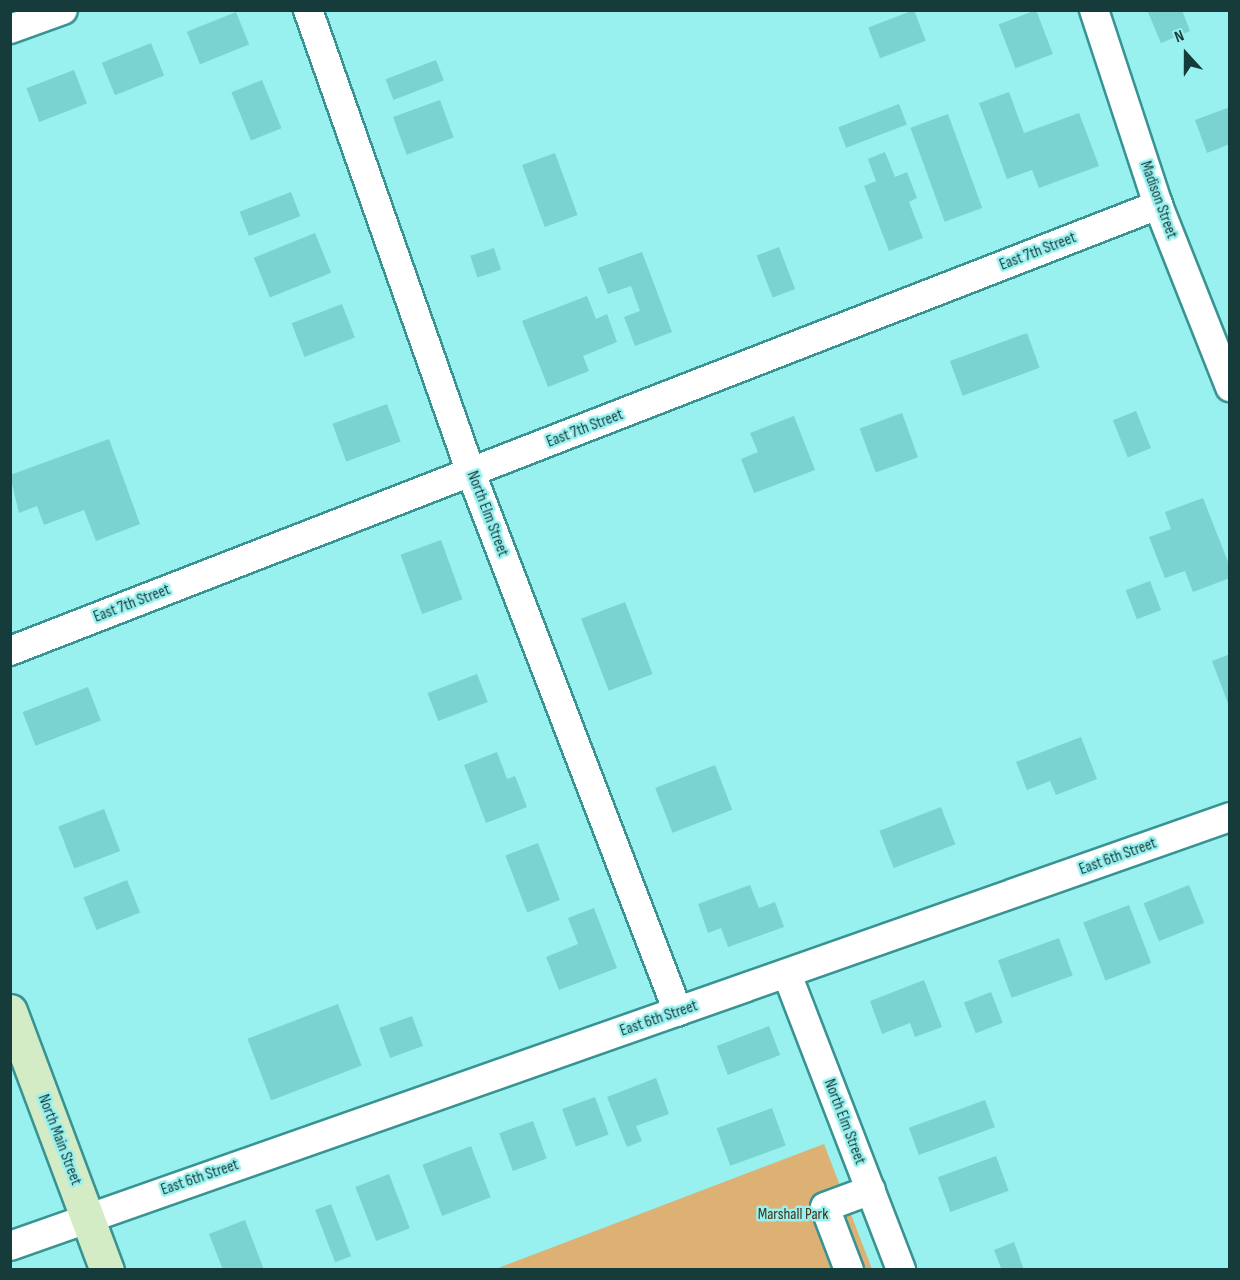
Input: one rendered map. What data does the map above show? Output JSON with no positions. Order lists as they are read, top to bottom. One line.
{"streets":{"main road":["North Main Street"],"street":["Madison Street","East 7th Street","North Elm Street","East 6th Street"]},"crossings":[["Madison Street","East 7th Street"],["East 7th Street","North Elm Street"],["North Elm Street","East 6th Street"],["East 6th Street","North Main Street"]],"parks":["Marshall Park"],"north":"top"}
